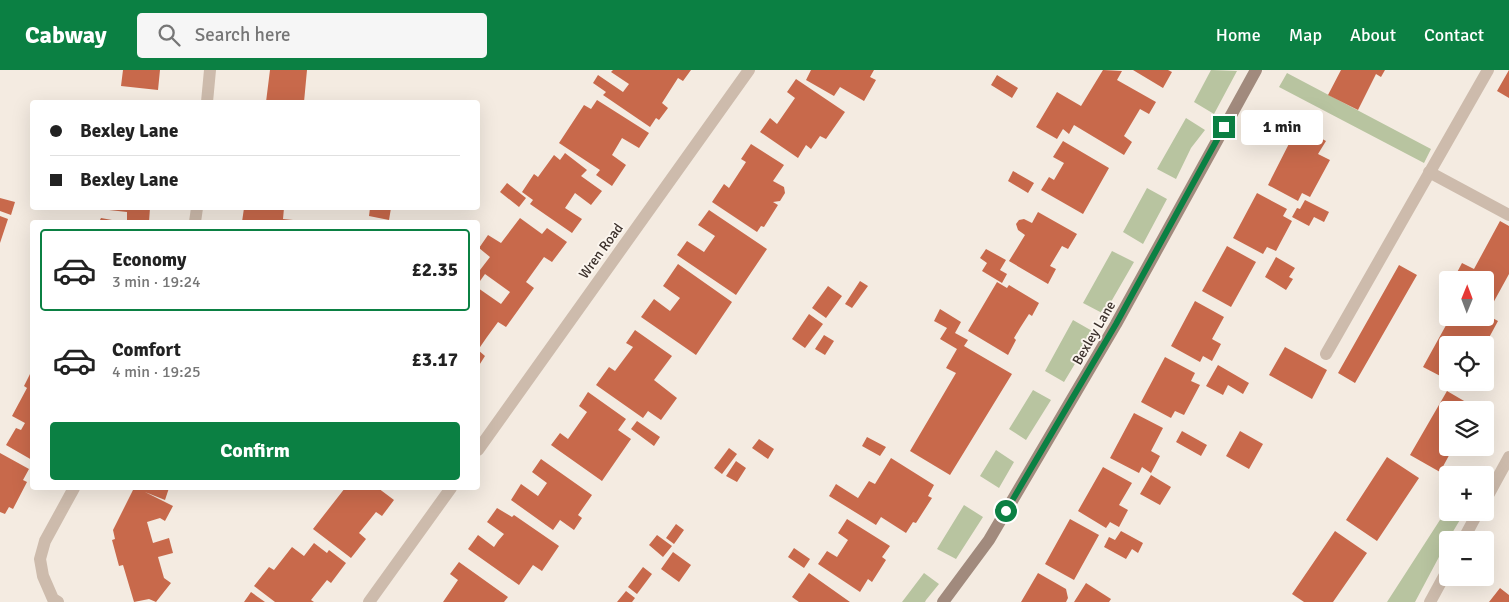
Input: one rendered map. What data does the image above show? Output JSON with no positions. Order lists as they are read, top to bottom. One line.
{"streets":{"street":["Wren Road","Bexley Lane"]},"north":"top","page":{"header":"Cabway","search":"Search here","nav":["Home","Map","About","Contact"],"banner":["Bexley Lane","Bexley Lane"],"bubble":"1 min","list":[{"name":"Economy","note":"3 min · 19:24","value":"£2.35"},{"name":"Comfort","note":"4 min · 19:25","value":"£3.17"}],"map_buttons":["+","−"],"buttons":"Confirm"}}
